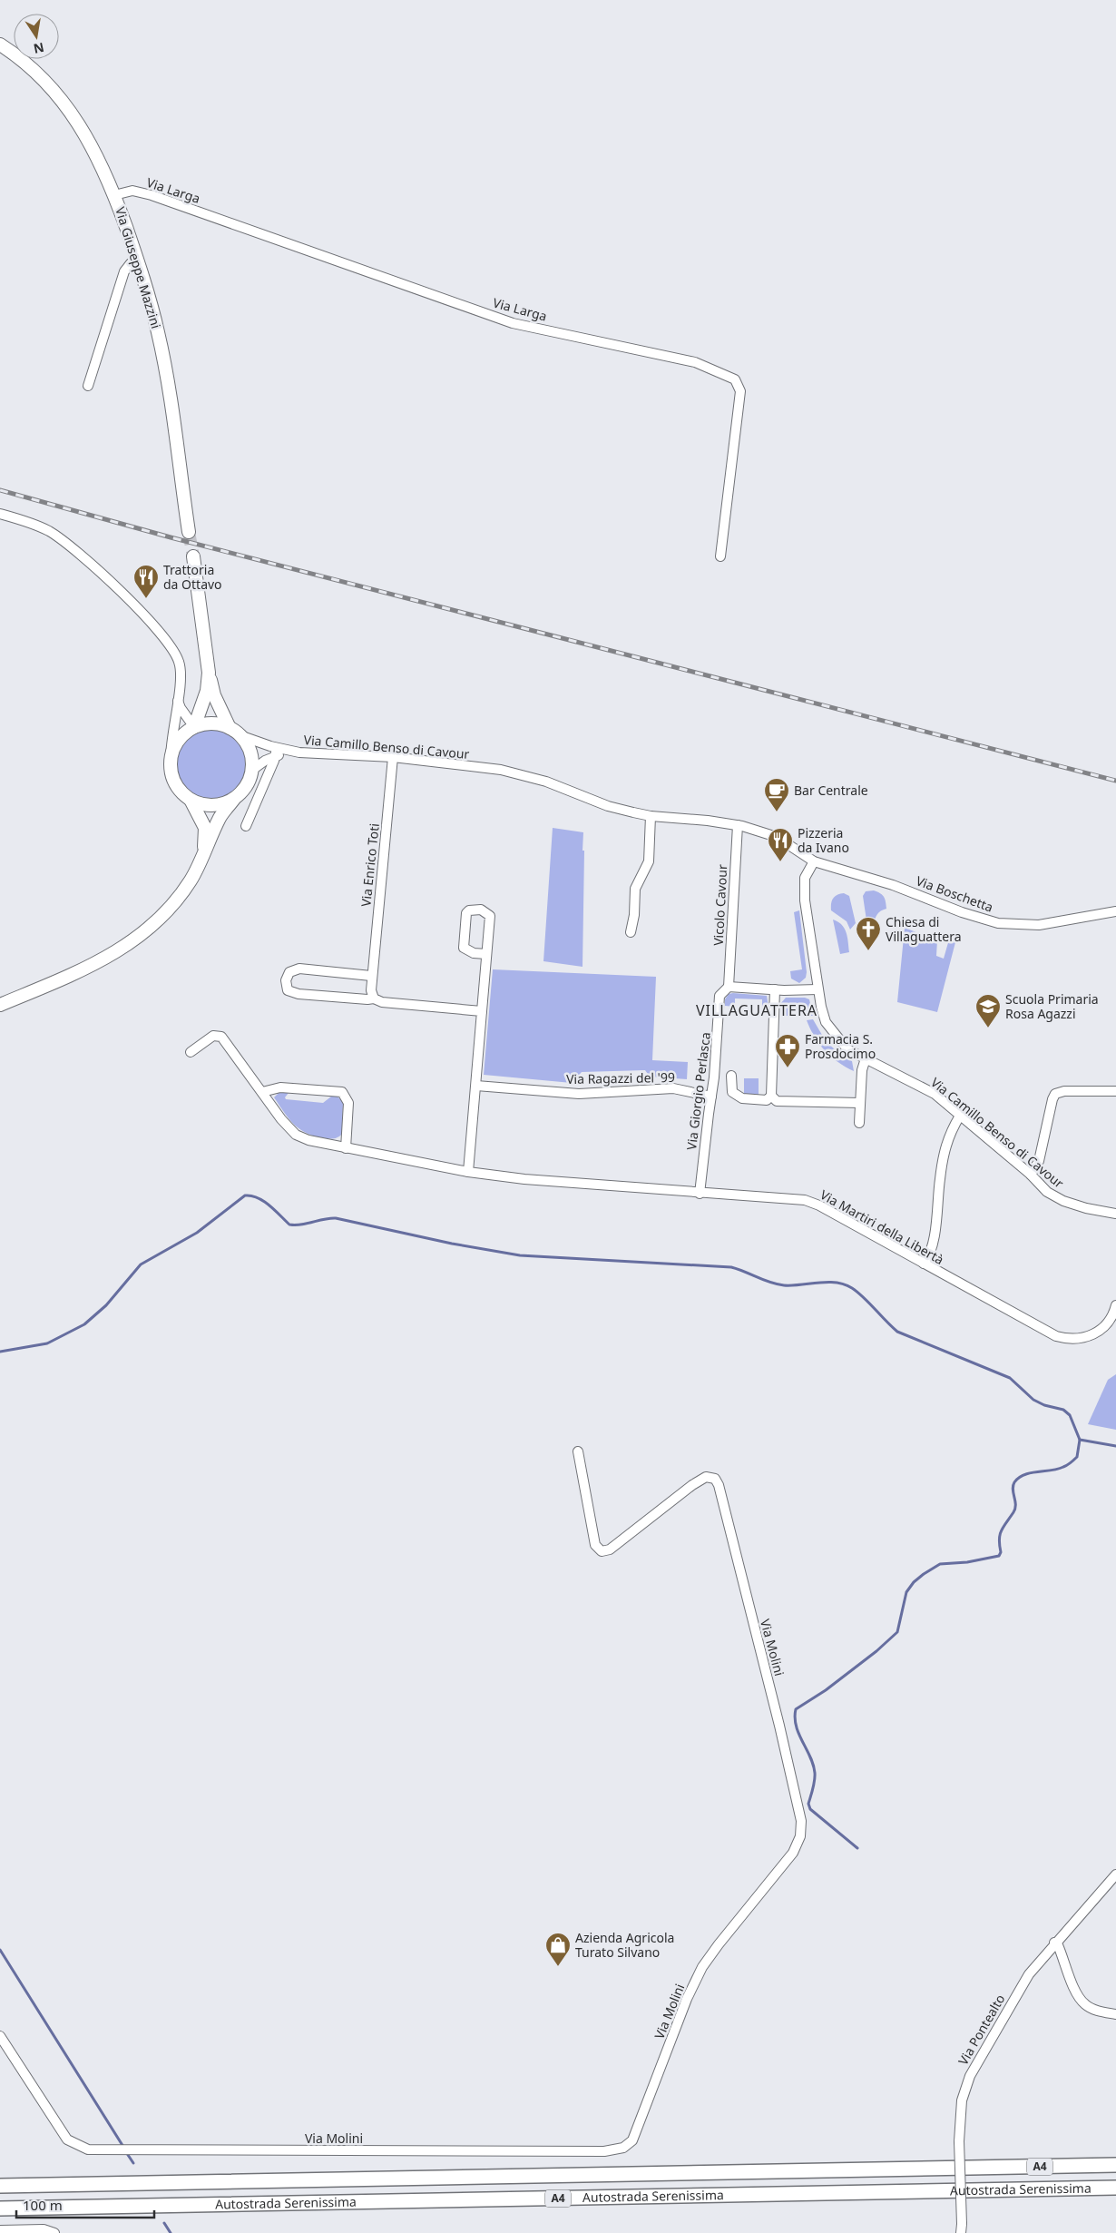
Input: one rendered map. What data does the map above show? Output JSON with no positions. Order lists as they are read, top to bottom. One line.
{"streets":{"highway":["A4","Autostrada Serenissima"],"main road":["Via Giuseppe Mazzini"],"street":["Via Larga","Via Camillo Benso di Cavour","Via Enrico Toti","Via Boschetta","Vicolo Cavour","Via Ragazzi del '99","Via Giorgio Perlasca","Via Martiri della Libertà","Via Molini","Via Pontealto"]},"crossings":[["Via Larga","Via Giuseppe Mazzini"],["Via Camillo Benso di Cavour","Via Enrico Toti"],["Via Camillo Benso di Cavour","Via Boschetta"],["Via Camillo Benso di Cavour","Vicolo Cavour"],["Vicolo Cavour","Via Giorgio Perlasca"],["Via Ragazzi del '99","Via Giorgio Perlasca"],["Via Giorgio Perlasca","Via Martiri della Libertà"]],"districts":["VILLAGUATTERA"],"places":{"restaurant":["Trattoria da Ottavo","Pizzeria da Ivano"],"cafe":["Bar Centrale"],"church":["Chiesa di Villaguattera"],"school or university":["Scuola Primaria Rosa Agazzi"],"pharmacy":["Farmacia S. Prosdocimo"],"shop":["Azienda Agricola Turato Silvano"]},"scale_bar":"100 m","north":"bottom"}
